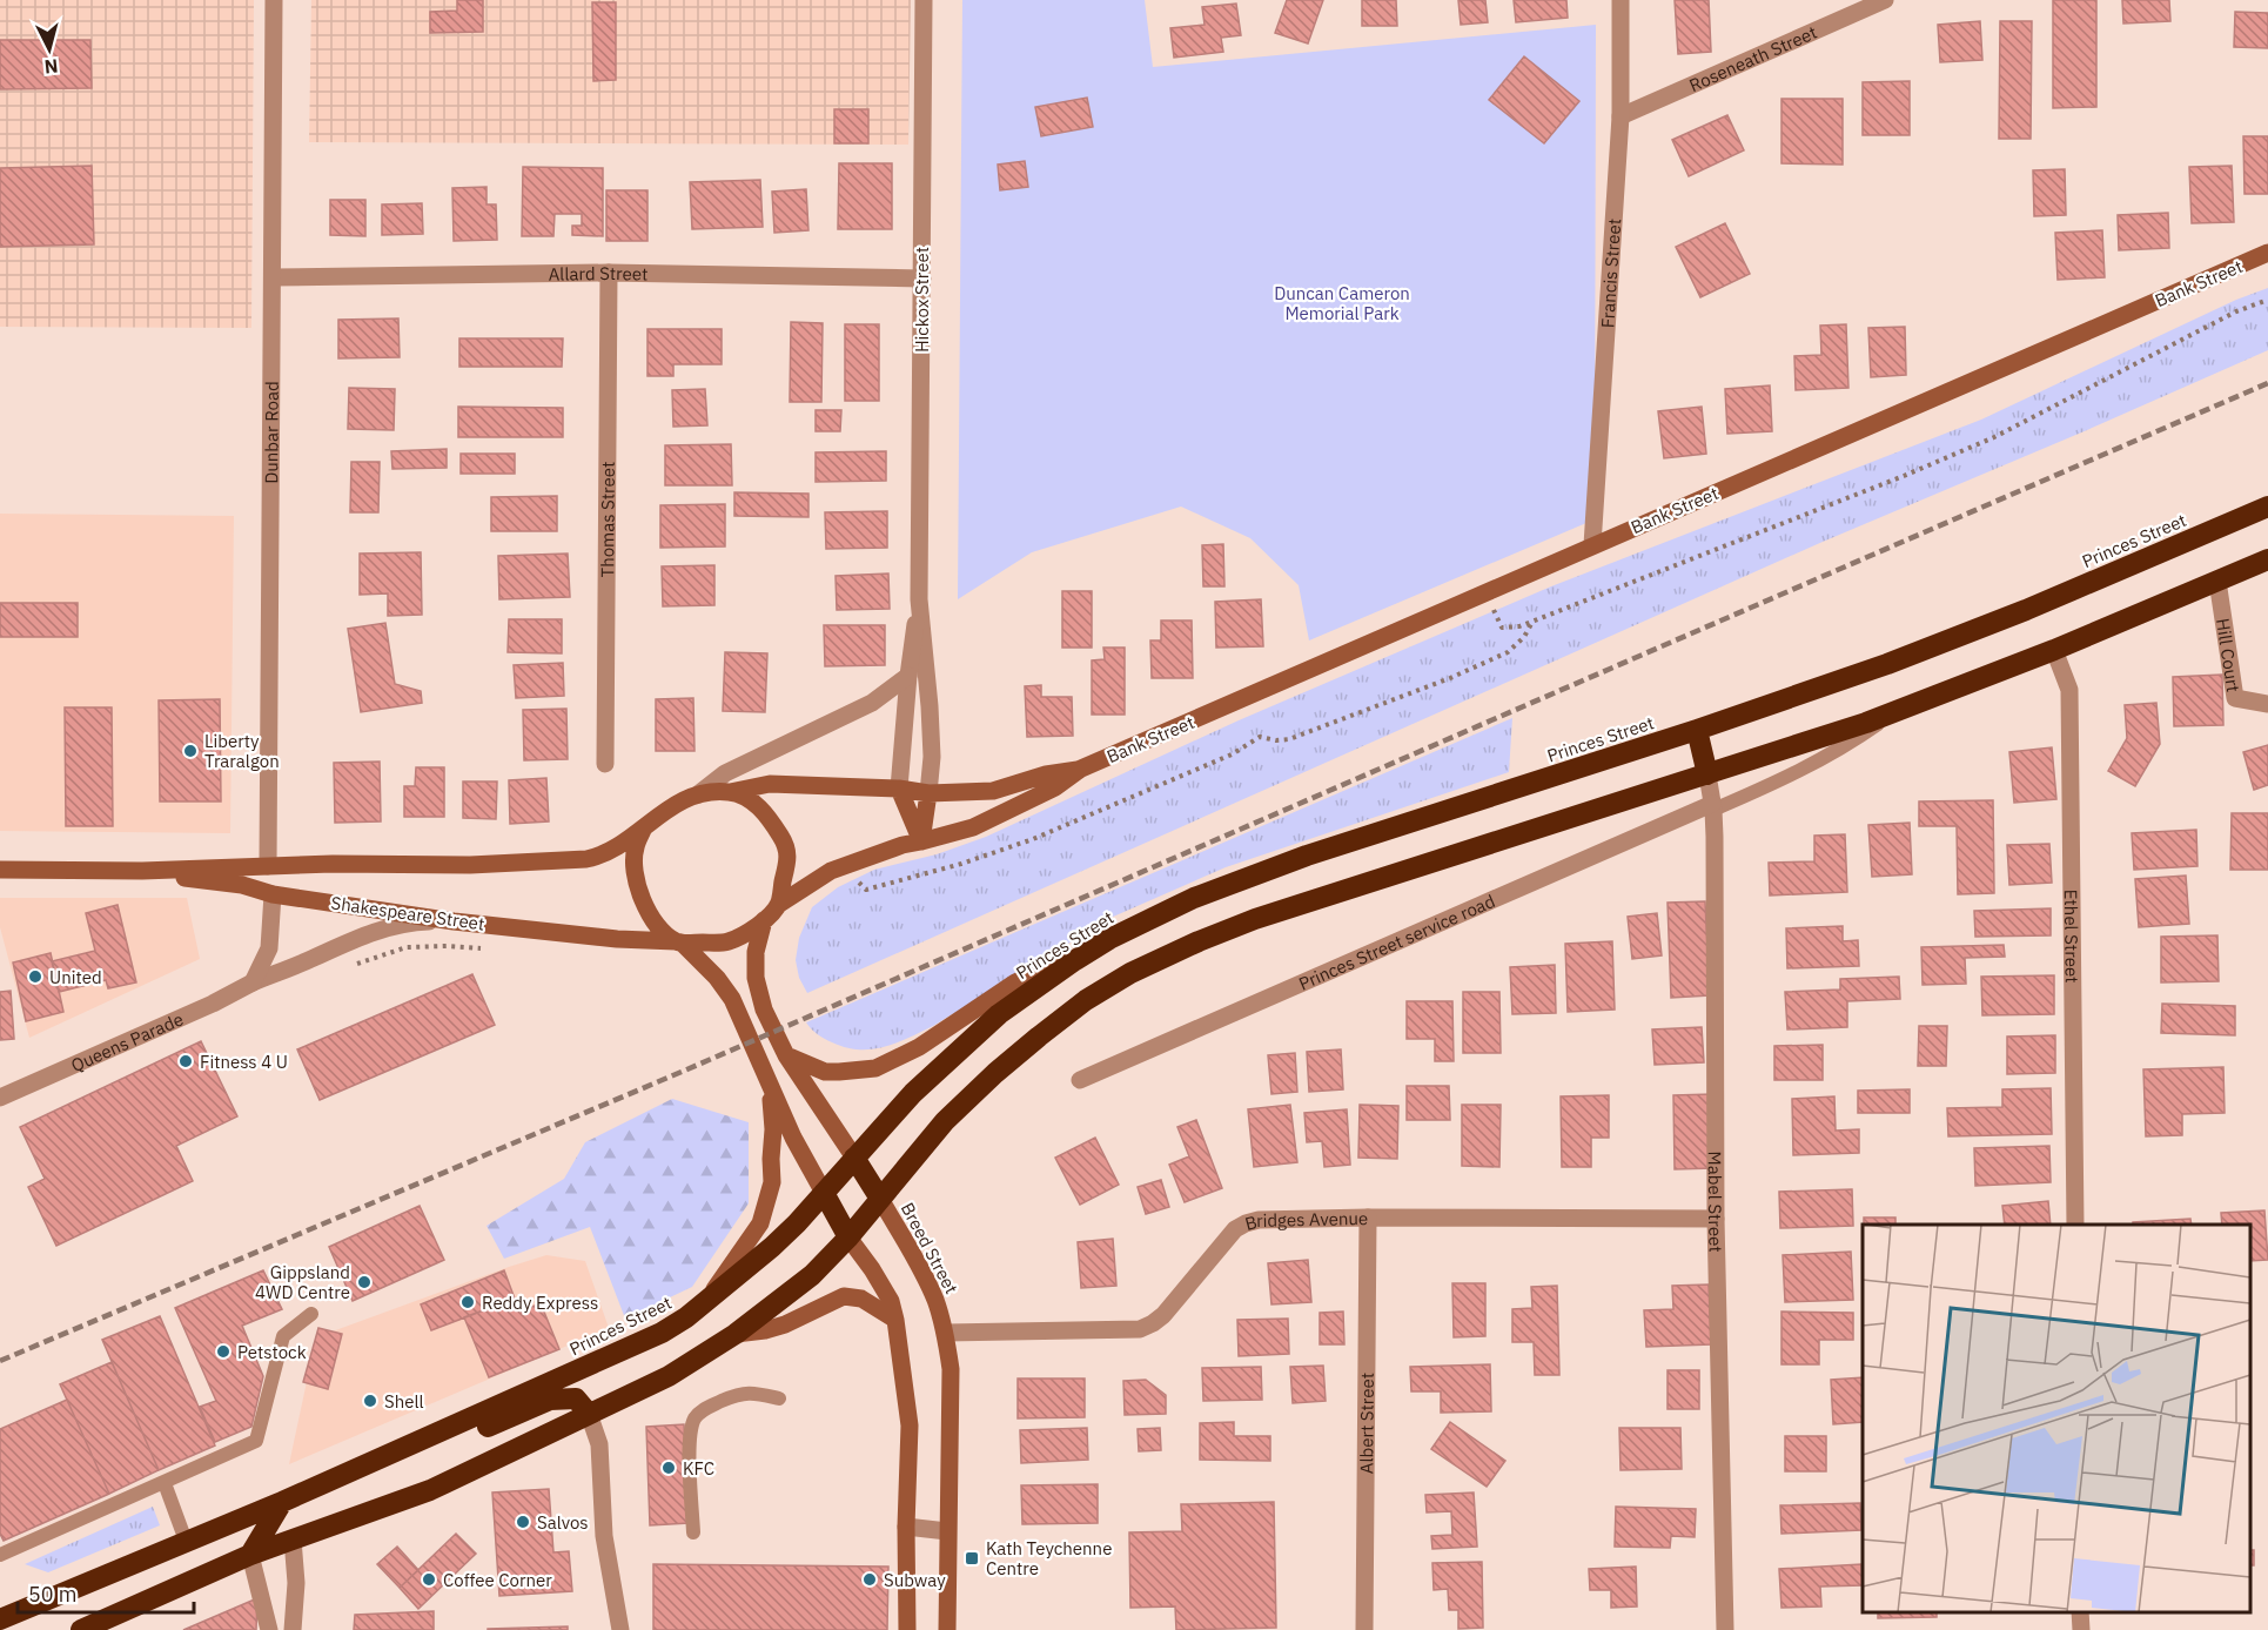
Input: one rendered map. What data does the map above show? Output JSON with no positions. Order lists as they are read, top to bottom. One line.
{"streets":{"highway":["Princes Street","Breed Street"],"main road":["Bank Street","Hickox Street","Shakespeare Street"],"street":["Roseneath Street","Francis Street","Allard Street","Dunbar Road","Thomas Street","Hill Court","Ethel Street","Princes Street service road","Queens Parade","Mabel Street","Bridges Avenue","Albert Street"]},"crossings":[["Roseneath Street","Francis Street"],["Francis Street","Bank Street"],["Allard Street","Hickox Street"],["Allard Street","Dunbar Road"],["Allard Street","Thomas Street"],["Bank Street","Hickox Street"],["Bank Street","Shakespeare Street"],["Bank Street","Breed Street"],["Dunbar Road","Shakespeare Street"],["Princes Street","Breed Street"],["Shakespeare Street","Queens Parade"],["Shakespeare Street","Breed Street"],["Princes Street service road","Mabel Street"],["Mabel Street","Bridges Avenue"],["Bridges Avenue","Breed Street"],["Bridges Avenue","Albert Street"]],"parks":["Duncan Cameron Memorial Park"],"places":{"other":["Liberty Traralgon","United","Fitness 4 U","Gippsland 4WD Centre","Reddy Express","Petstock","Shell","KFC","Salvos","Coffee Corner","Subway"],"transit":["Kath Teychenne Centre"]},"scale_bar":"50 m","north":"bottom"}
